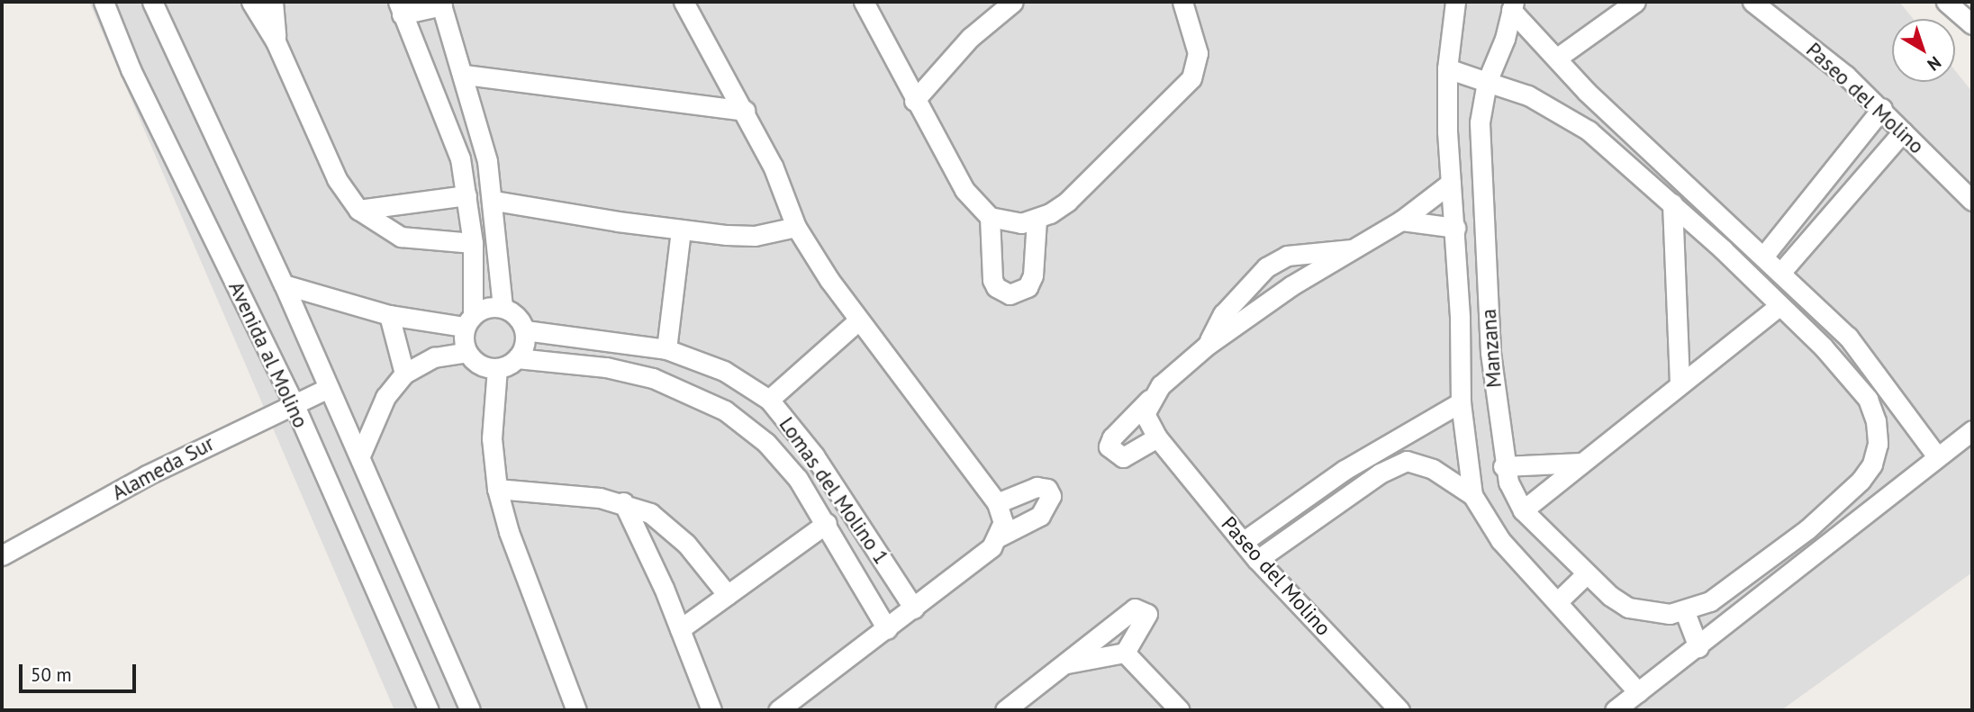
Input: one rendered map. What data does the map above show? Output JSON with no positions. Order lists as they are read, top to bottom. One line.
{"streets":{"street":["Paseo del Molino","Manzana","Avenida al Molino","Alameda Sur","Lomas del Molino 1"]},"crossings":[["Avenida al Molino","Alameda Sur"]],"scale_bar":"50 m","north":"bottom right"}
